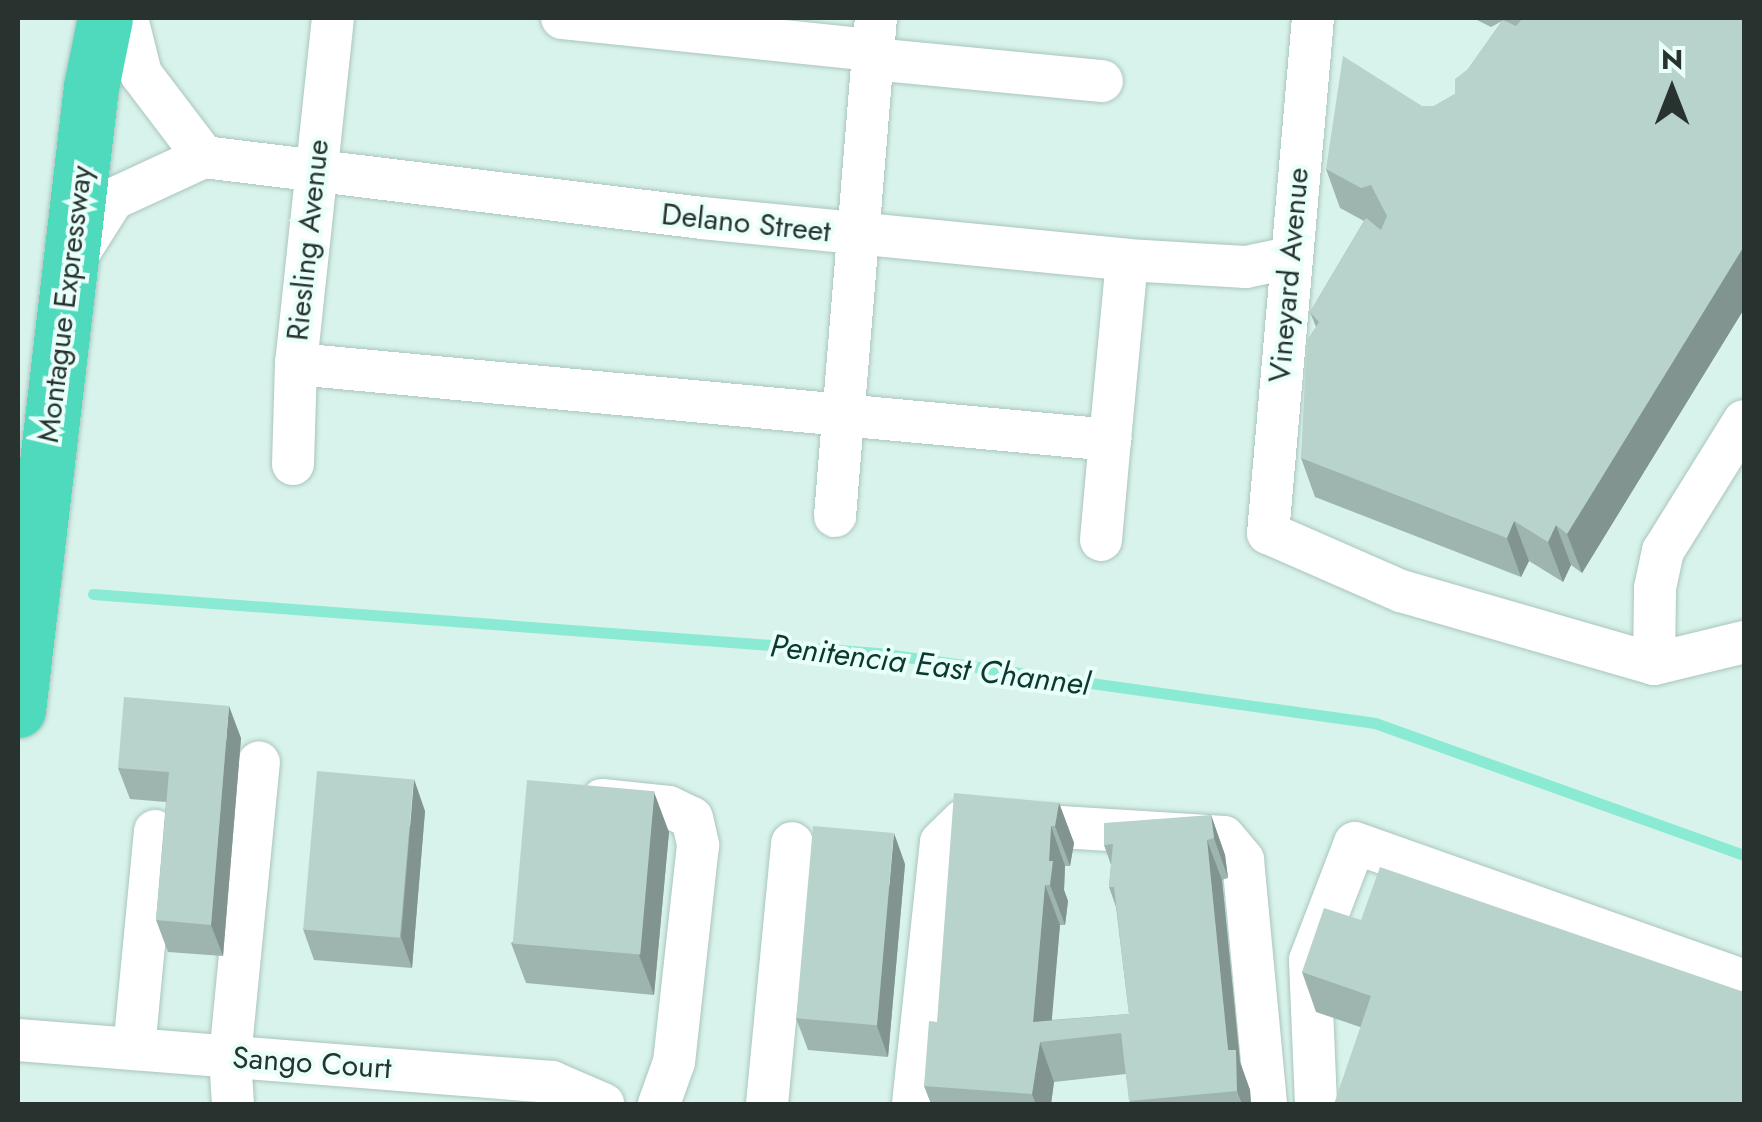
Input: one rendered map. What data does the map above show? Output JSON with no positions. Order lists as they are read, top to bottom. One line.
{"streets":{"highway":["Montague Expressway"],"street":["Delano Street","Riesling Avenue","Vineyard Avenue","Sango Court"]},"crossings":[["Delano Street","Riesling Avenue"],["Delano Street","Vineyard Avenue"]],"water":["Penitencia East Channel"],"north":"top"}
